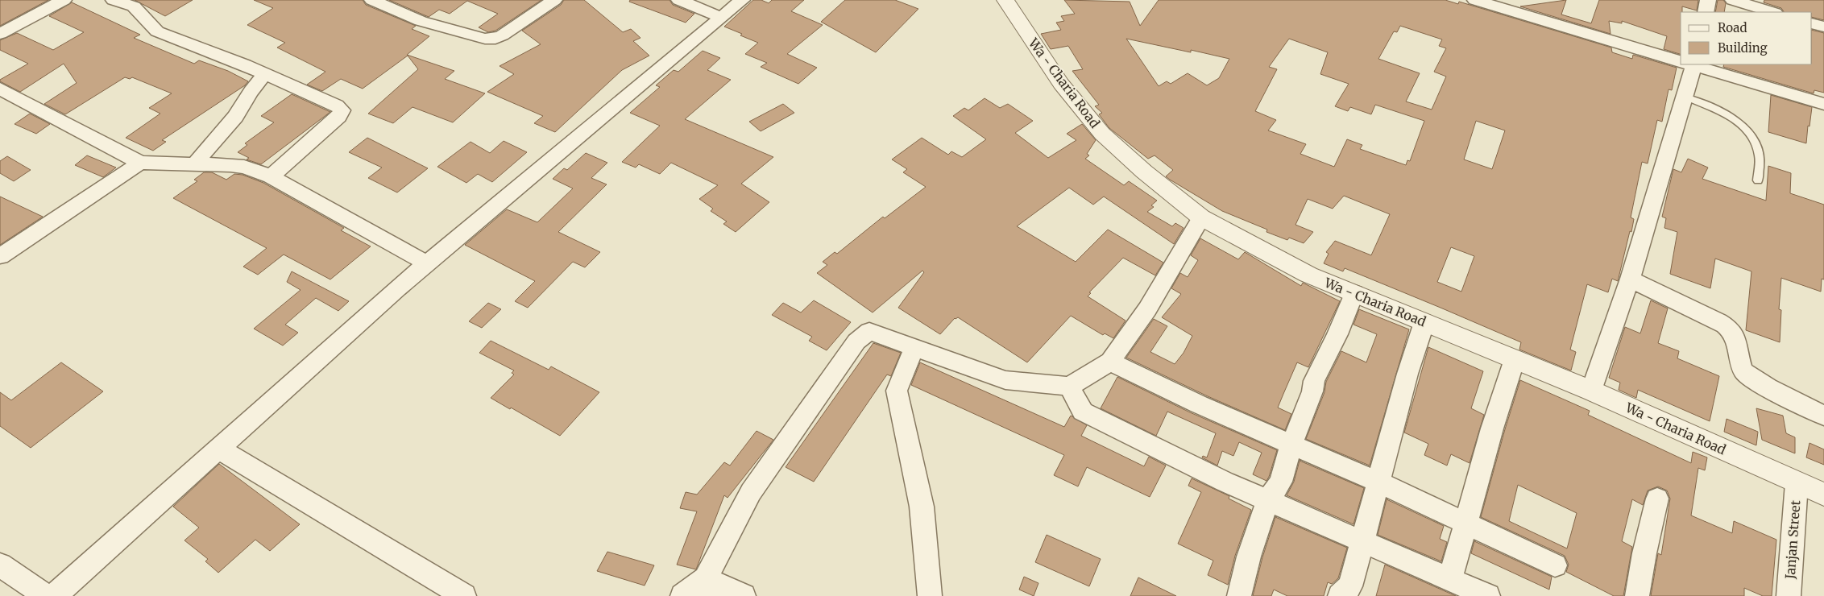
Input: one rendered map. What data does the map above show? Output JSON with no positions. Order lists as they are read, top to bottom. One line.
{"streets":{"street":["Wa - Charia Road","Janjan Street"]},"crossings":[["Wa - Charia Road","Janjan Street"]],"legend":["Road","Building"]}
